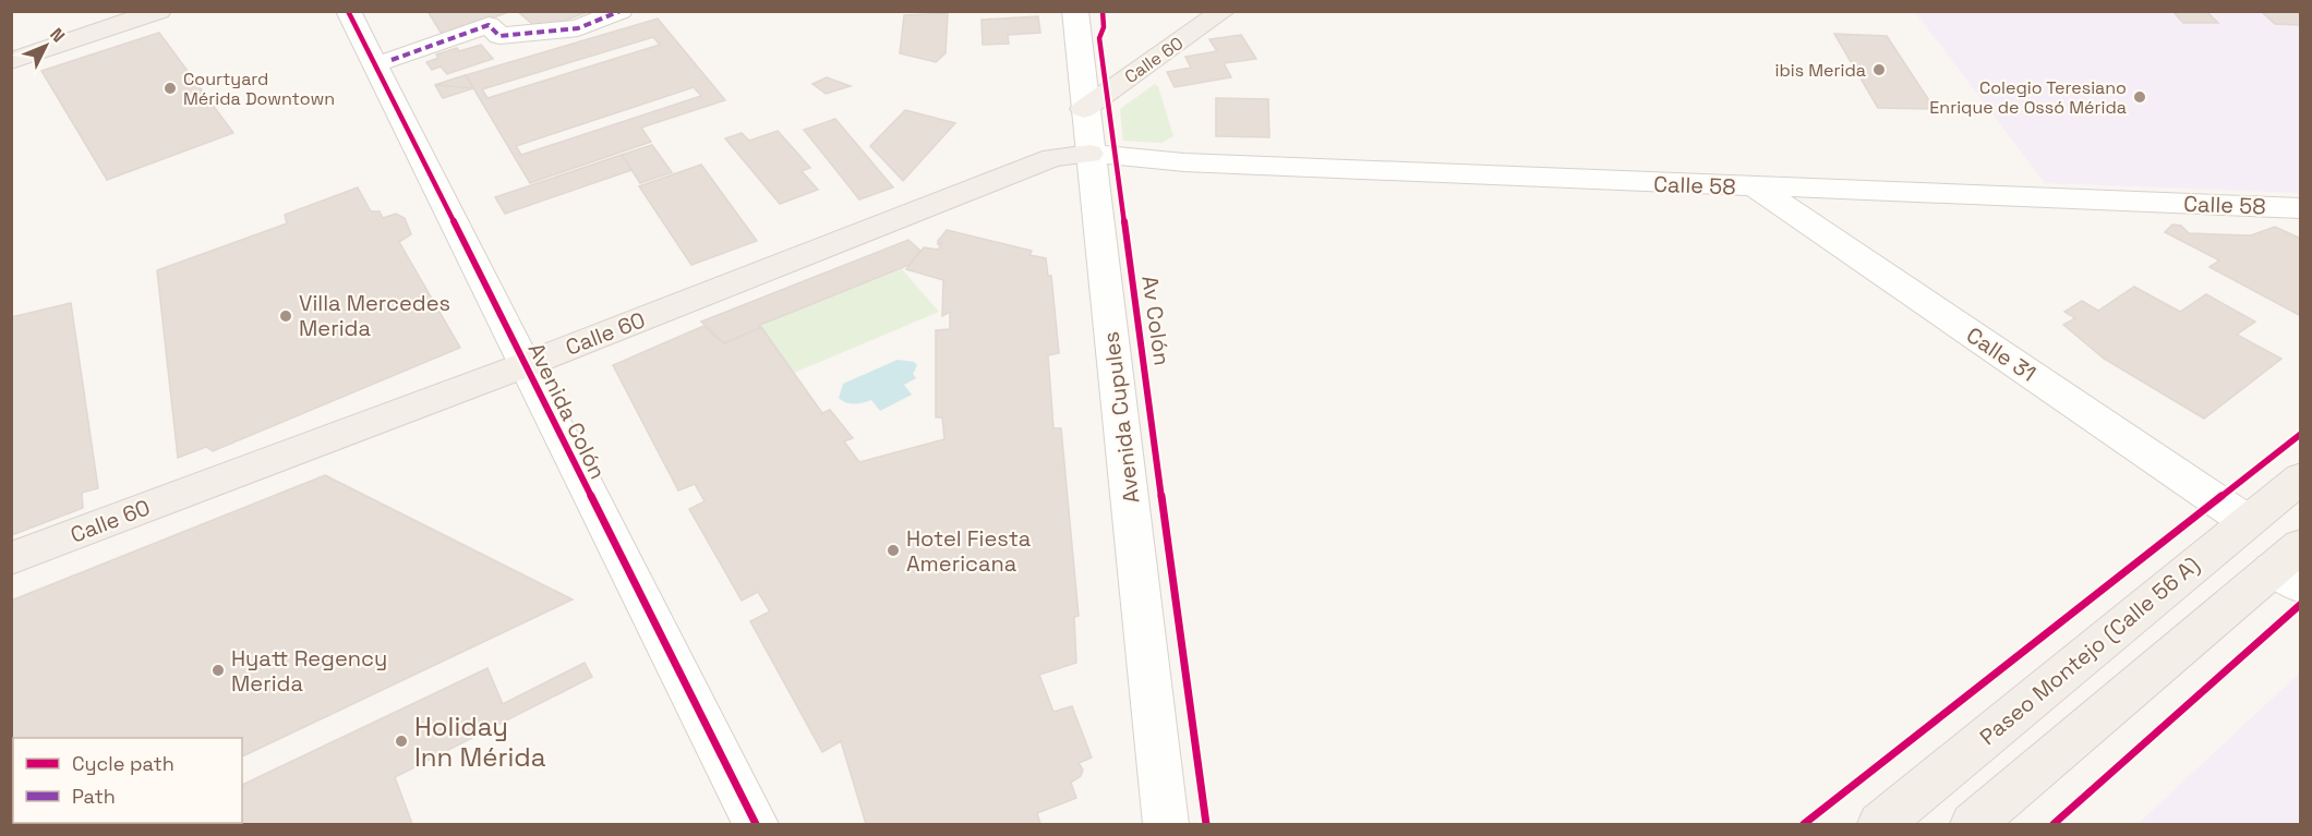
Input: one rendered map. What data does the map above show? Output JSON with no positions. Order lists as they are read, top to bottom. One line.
{"streets":{"main road":["Calle 60","Paseo Montejo (Calle 56 A)"],"street":["Calle 58","Calle 31","Avenida Colón","Avenida Cupules"],"cycle path":["Av Colón"]},"crossings":[["Calle 60","Calle 58"],["Calle 60","Avenida Colón"],["Calle 60","Avenida Cupules"],["Calle 58","Calle 31"],["Calle 58","Avenida Cupules"],["Calle 31","Paseo Montejo (Calle 56 A)"]],"places":["ibis Merida","Courtyard Mérida Downtown","Colegio Teresiano Enrique de Ossó Mérida","Villa Mercedes Merida","Hotel Fiesta Americana","Hyatt Regency Merida","Holiday Inn Mérida"],"legend":["Cycle path","Path"],"north":"top right"}
